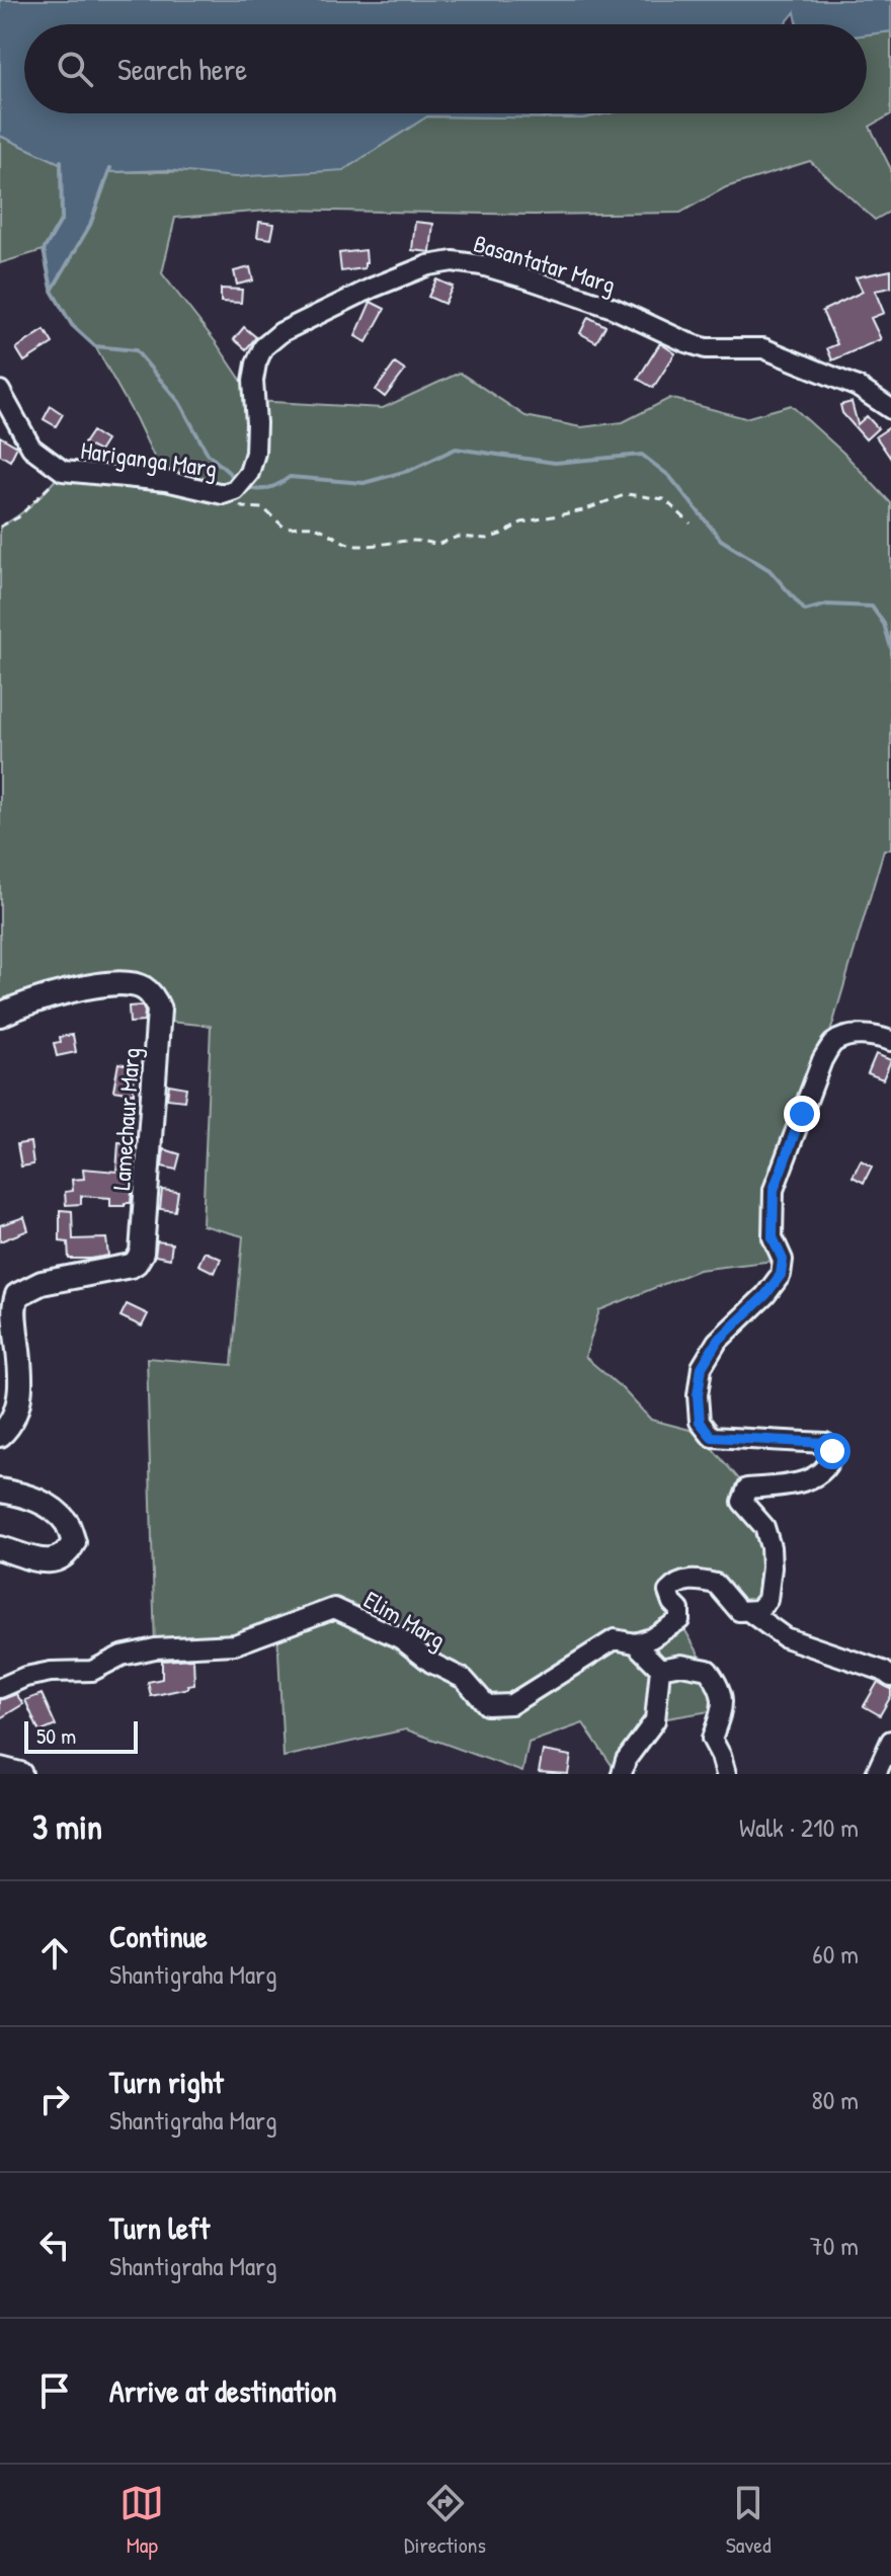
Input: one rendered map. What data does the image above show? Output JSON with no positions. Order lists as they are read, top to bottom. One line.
{"streets":{"street":["Basantatar Marg","Hariganga Marg","Lamechaur Marg","Elim Marg"]},"crossings":[["Basantatar Marg","Hariganga Marg"]],"scale_bar":"50 m","page":{"search":"Search here","scale":"50 m","heading":["3 min","Walk · 210 m"],"list":[["Continue","Shantigraha Marg","60 m"],["Turn right","Shantigraha Marg","80 m"],["Turn left","Shantigraha Marg","70 m"],"Arrive at destination"],"nav":["Map","Directions","Saved"]}}
